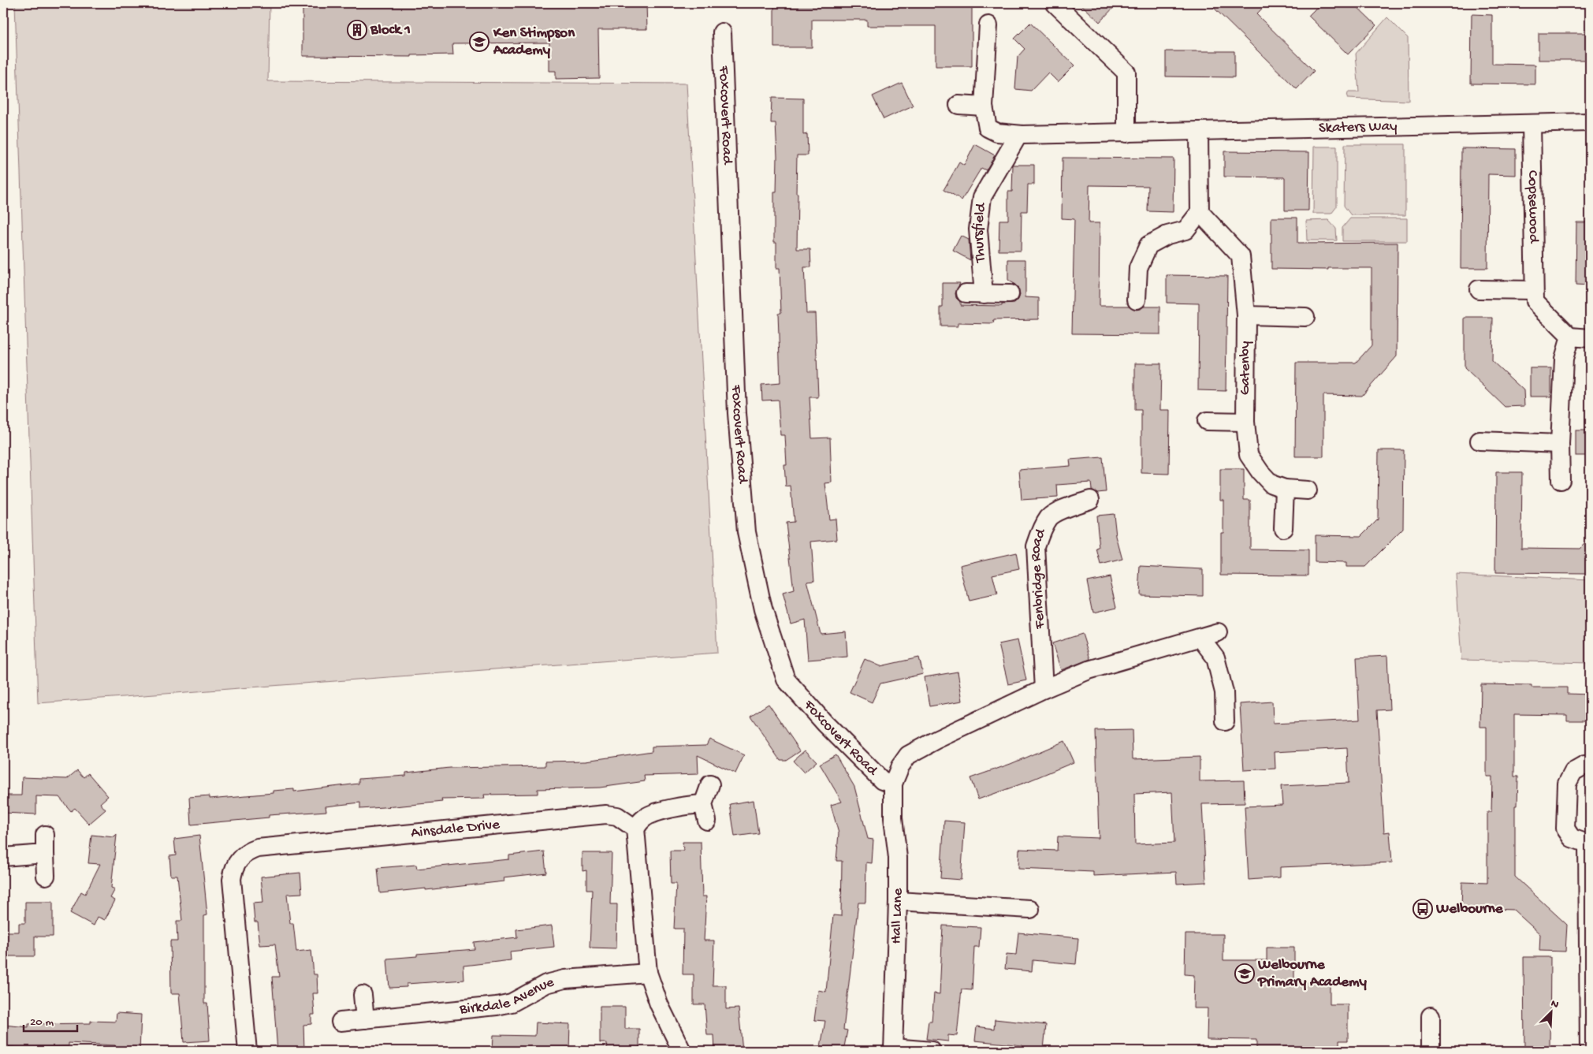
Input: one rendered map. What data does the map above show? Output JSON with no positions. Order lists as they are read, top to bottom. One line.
{"streets":{"street":["Foxcovert Road","Skaters Way","Copsewood","Thursfield","Gatenby","Fenbridge Road","Ainsdale Drive","Hall Lane","Birkdale Avenue"]},"crossings":[["Foxcovert Road","Hall Lane"],["Skaters Way","Copsewood"],["Skaters Way","Thursfield"]],"places":{"building":["Block 1"],"school or university":["Ken Stimpson Academy","Welbourne Primary Academy"],"bus stop":["Welbourne"]},"scale_bar":"20 m","north":"top right"}
